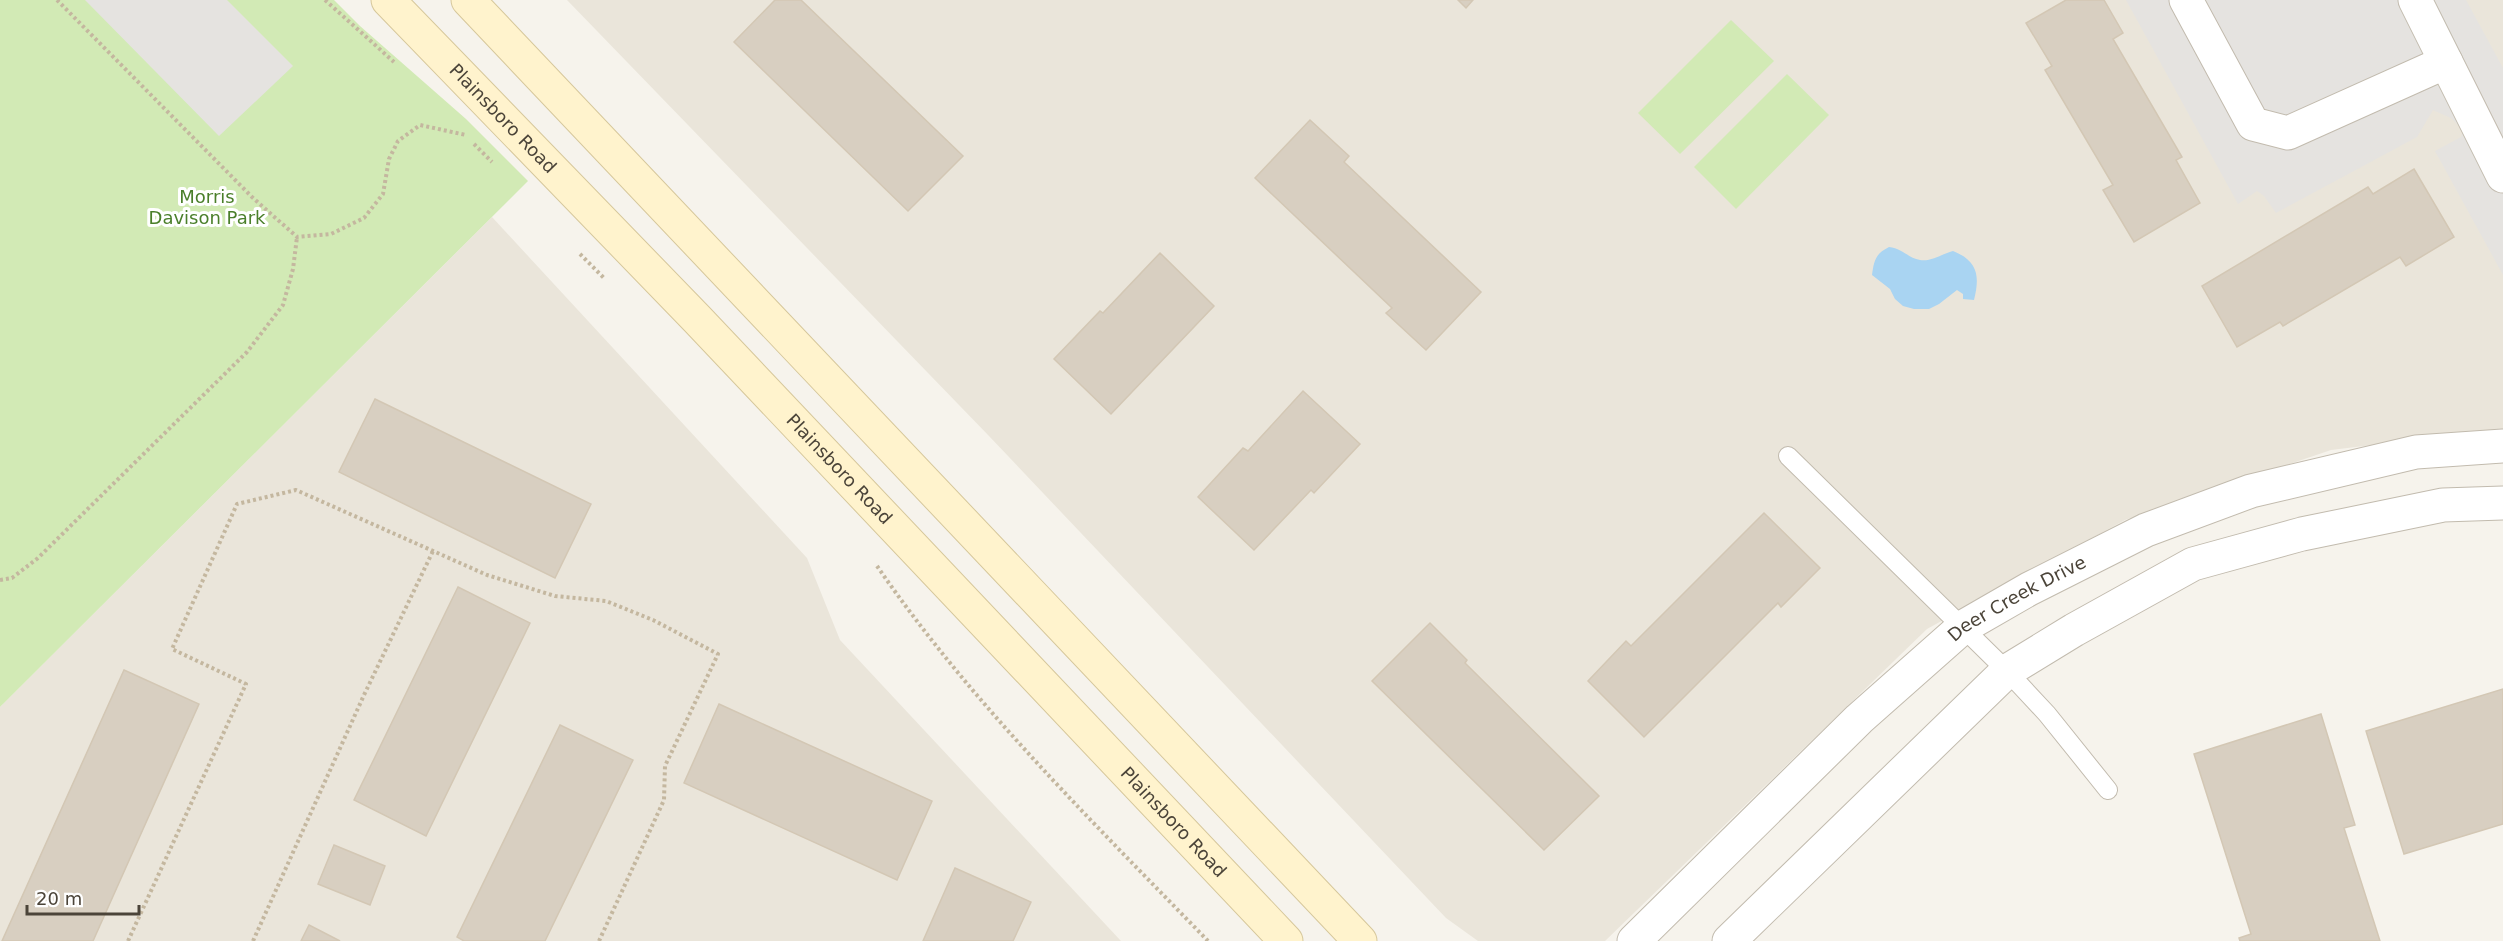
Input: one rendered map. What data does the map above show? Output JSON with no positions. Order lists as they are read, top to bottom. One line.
{"streets":{"street":["Plainsboro Road","Deer Creek Drive"]},"parks":["Morris Davison Park"],"scale_bar":"20 m"}
